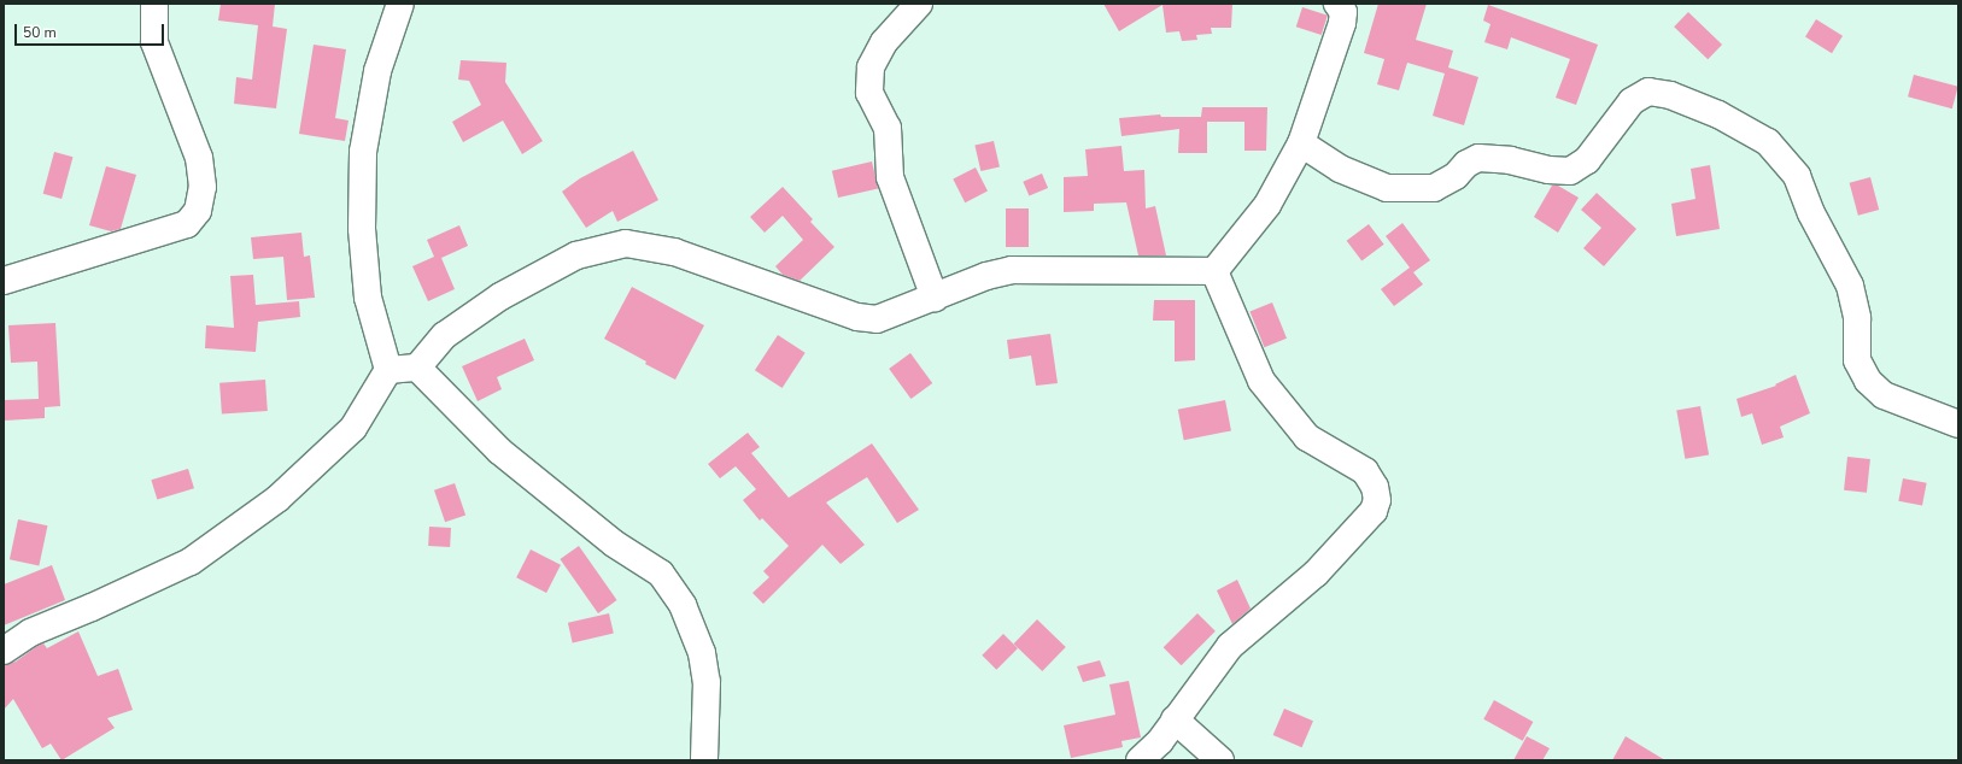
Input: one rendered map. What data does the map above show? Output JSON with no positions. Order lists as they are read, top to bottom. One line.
{"scale_bar":"50 m"}
